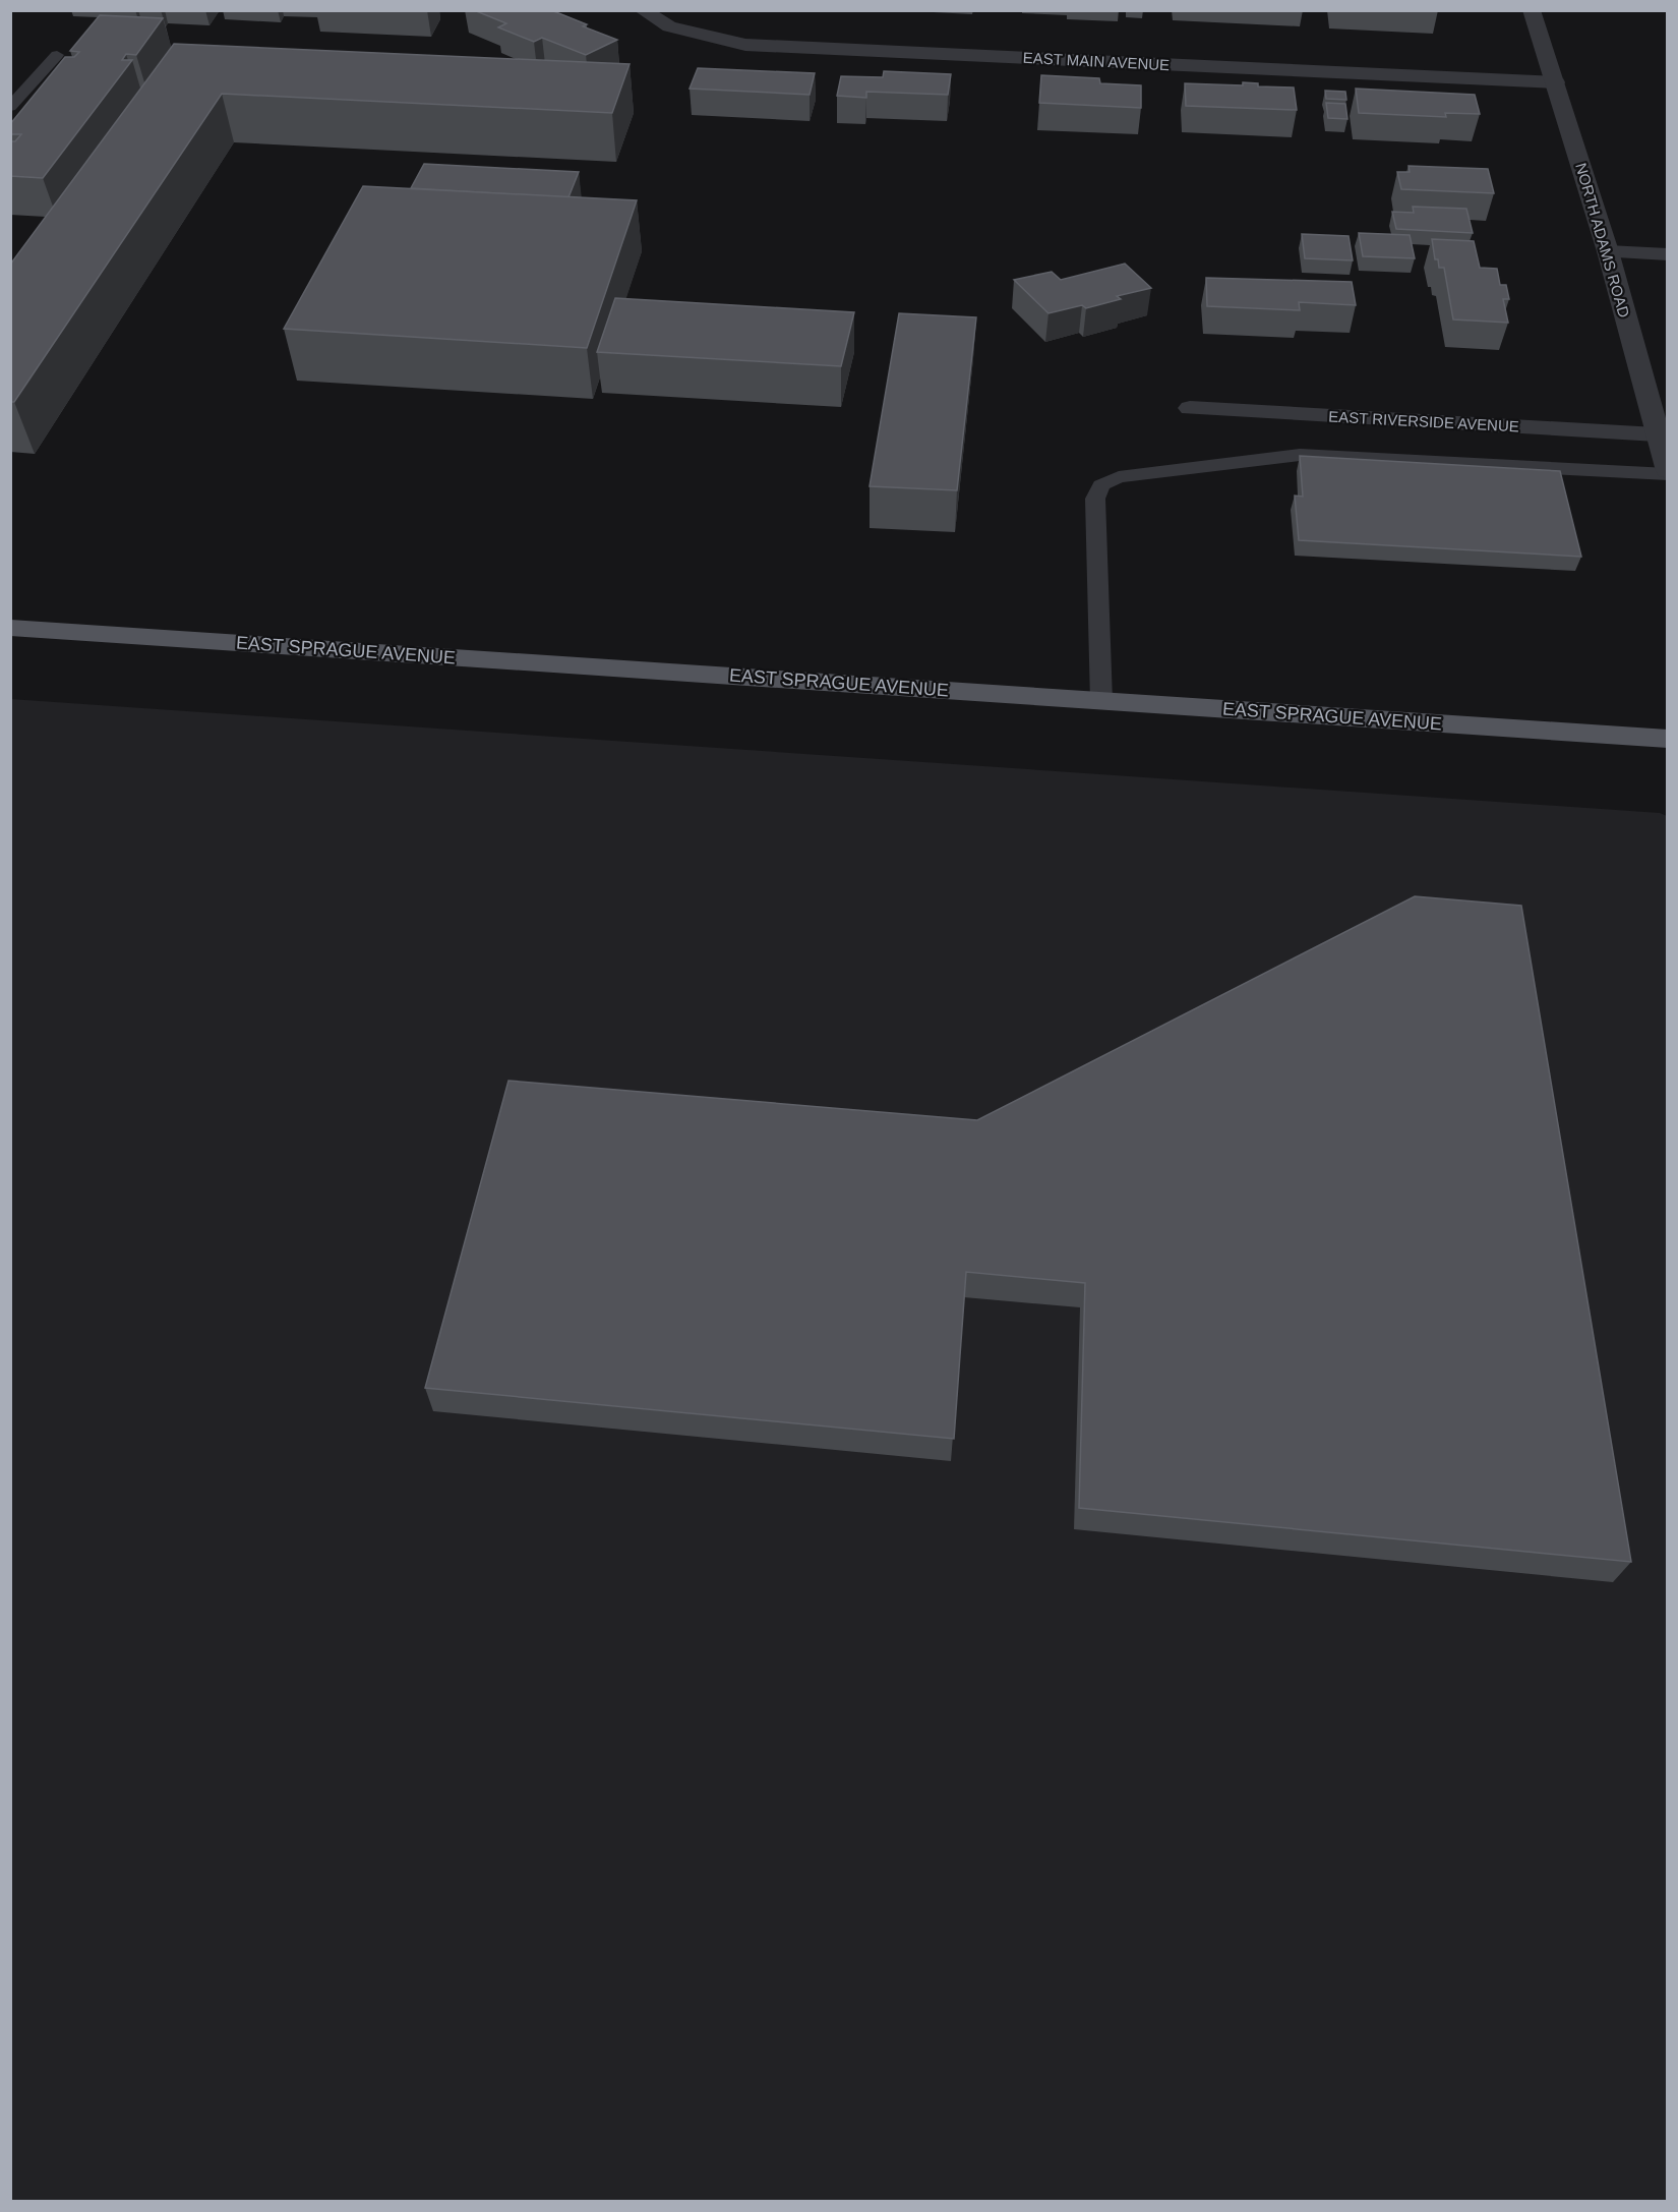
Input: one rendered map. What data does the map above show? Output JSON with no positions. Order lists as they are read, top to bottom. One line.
{"streets":{"main road":["EAST SPRAGUE AVENUE"],"street":["EAST MAIN AVENUE","NORTH ADAMS ROAD","EAST RIVERSIDE AVENUE"]},"crossings":[["EAST MAIN AVENUE","NORTH ADAMS ROAD"],["NORTH ADAMS ROAD","EAST RIVERSIDE AVENUE"]]}
